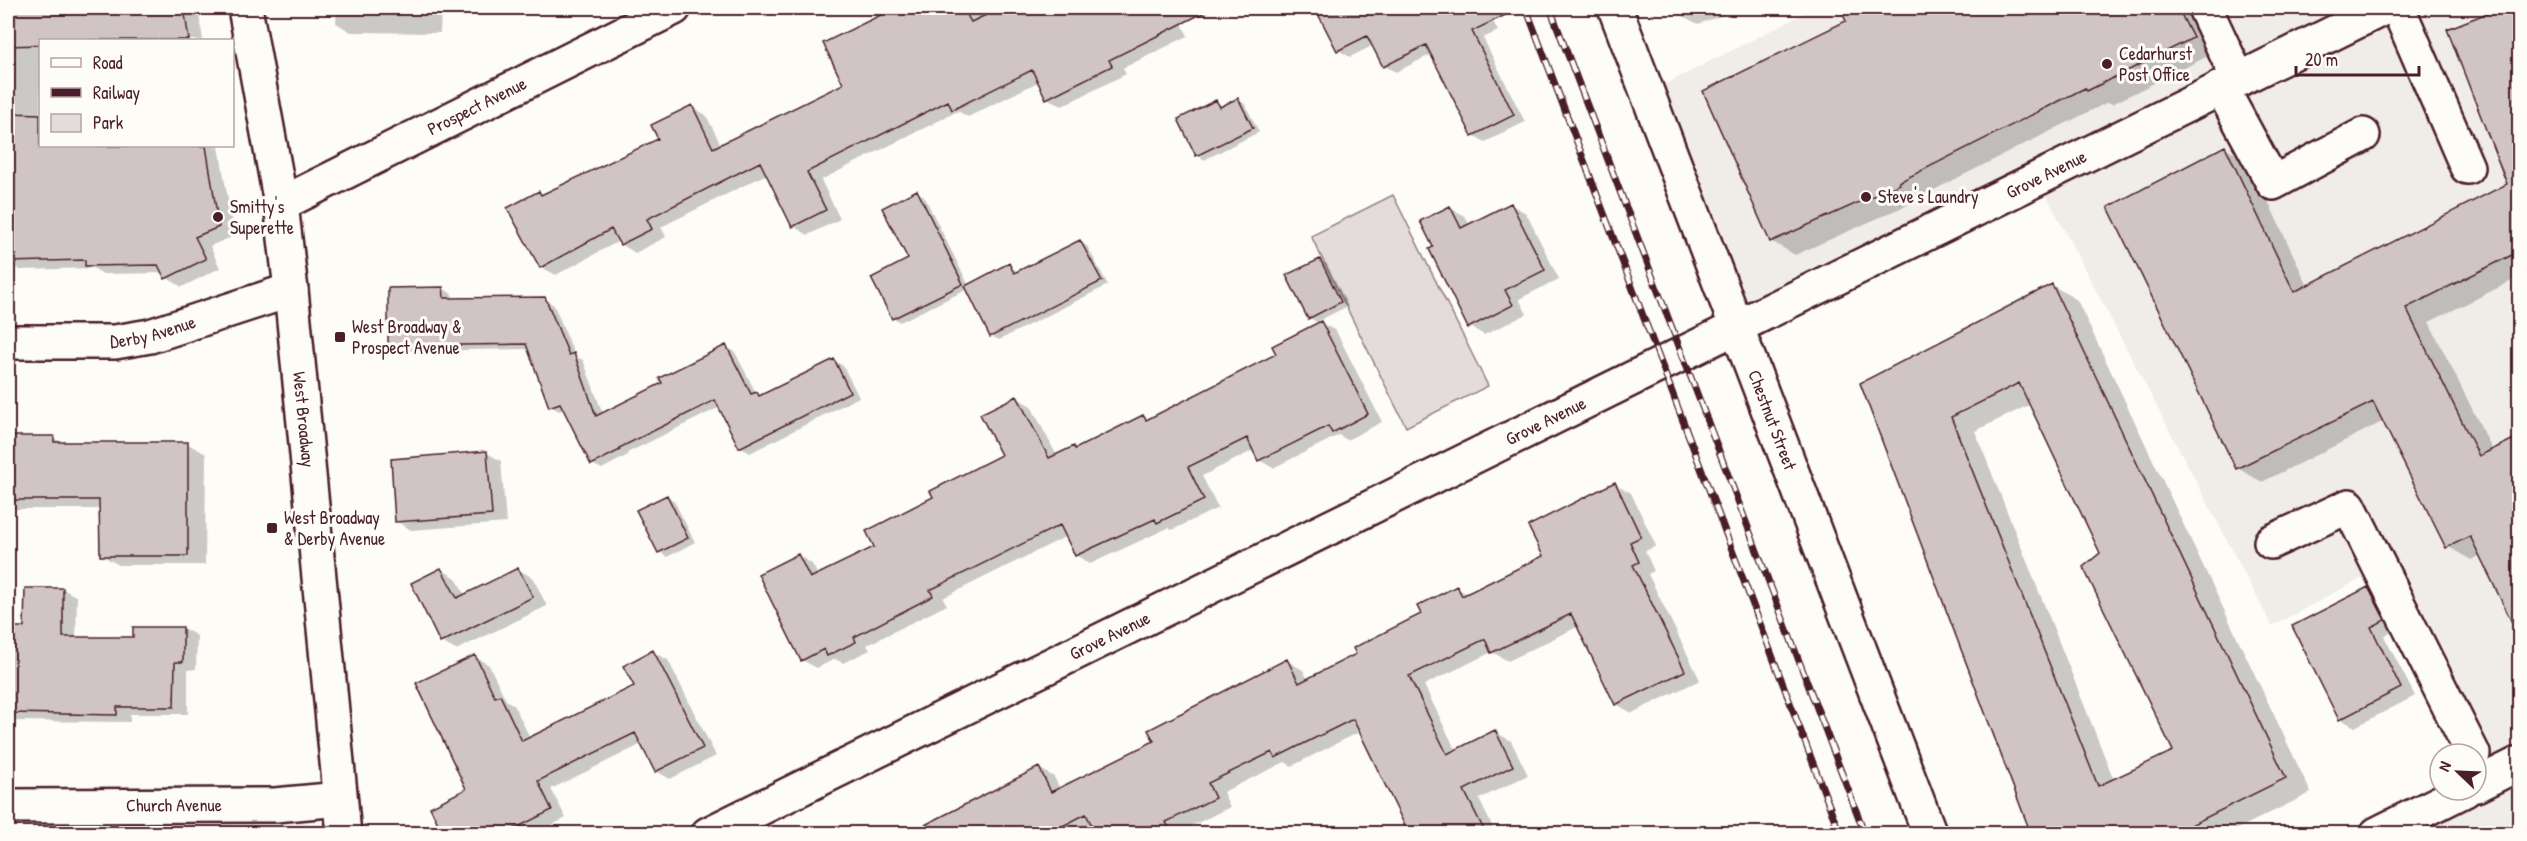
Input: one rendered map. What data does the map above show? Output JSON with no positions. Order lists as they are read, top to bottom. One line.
{"streets":{"street":["Prospect Avenue","Grove Avenue","Derby Avenue","West Broadway","Chestnut Street","Church Avenue"]},"crossings":[["Prospect Avenue","West Broadway"],["Grove Avenue","Chestnut Street"],["Derby Avenue","West Broadway"],["West Broadway","Church Avenue"]],"places":{"other":["Cedarhurst Post Office","Steve's Laundry","Smitty's Superette"],"transit":["West Broadway & Prospect Avenue","West Broadway & Derby Avenue"]},"legend":["Road","Railway","Park"],"scale_bar":"20 m","north":"top left"}
